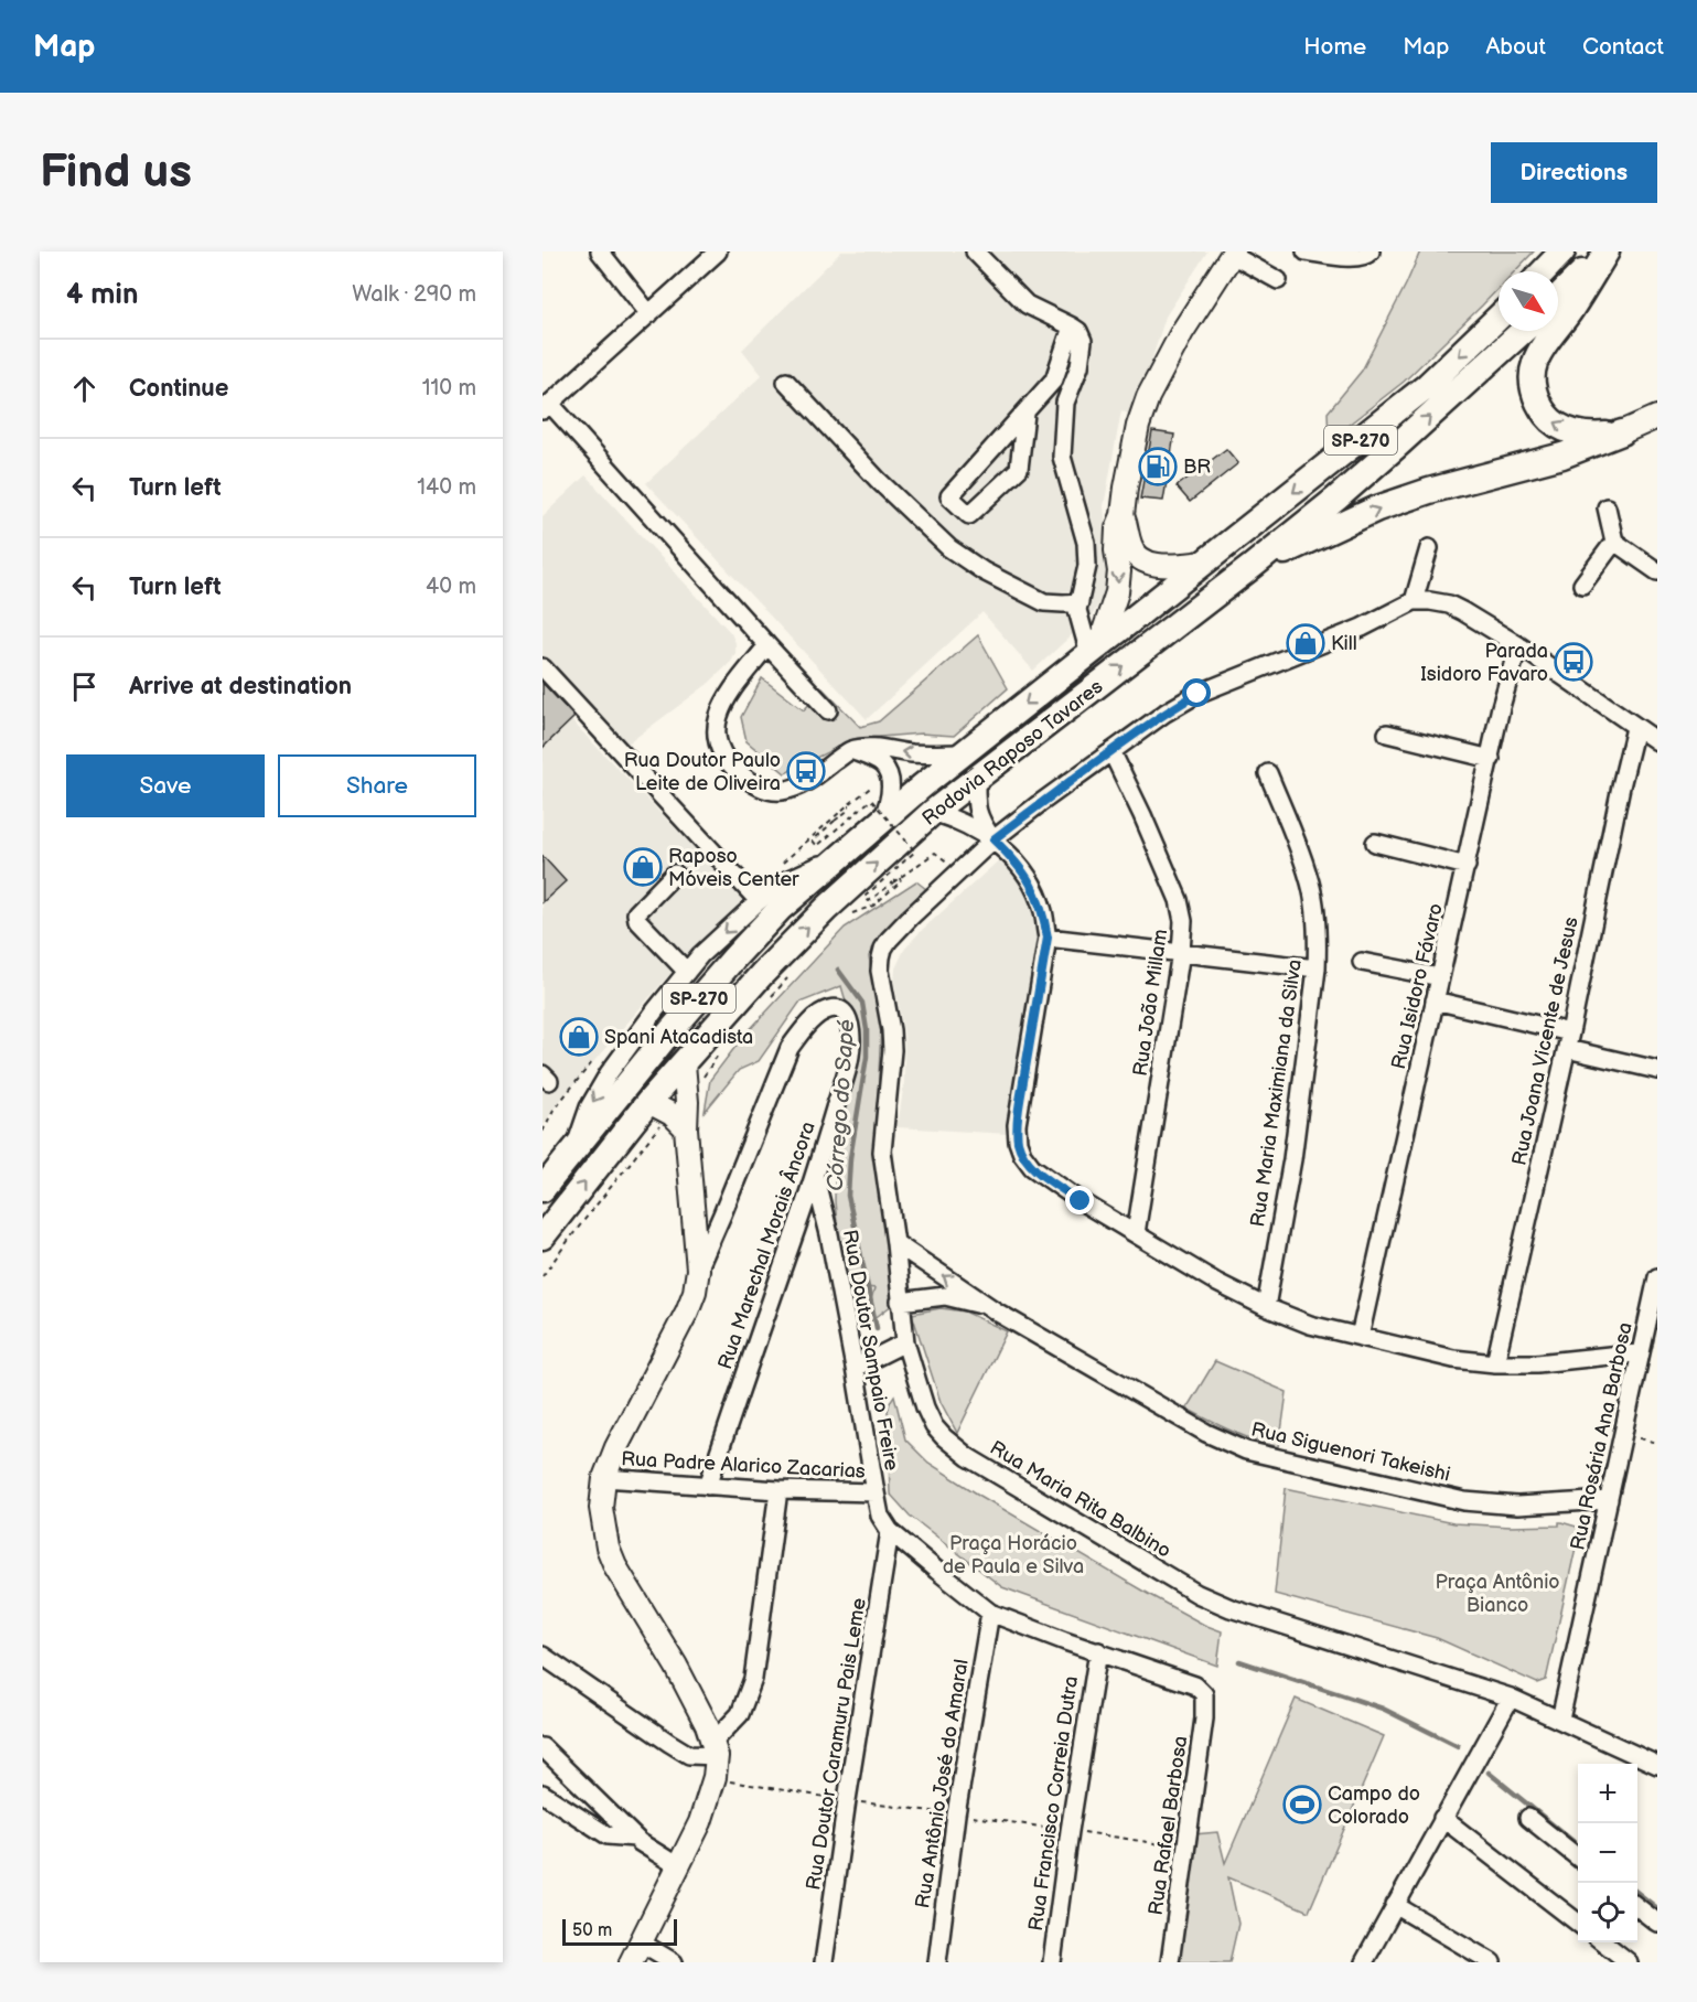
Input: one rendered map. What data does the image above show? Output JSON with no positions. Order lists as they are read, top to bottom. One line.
{"streets":{"highway":["SP-270","Rodovia Raposo Tavares"],"street":["Rua Isidoro Fávaro","Rua João Millam","Rua Joana Vicente de Jesus","Rua Maria Maximiana da Silva","Rua Marechal Morais Âncora","Rua Doutor Sampaio Freire","Rua Rosária Ana Barbosa","Rua Siguenori Takeishi","Rua Padre Alarico Zacarias","Rua Maria Rita Balbino","Rua Doutor Caramuru Pais Leme","Rua Antônio José do Amaral","Rua Francisco Correia Dutra","Rua Rafael Barbosa"]},"crossings":[["Rua Marechal Morais Âncora","Rua Doutor Sampaio Freire"],["Rua Marechal Morais Âncora","Rua Padre Alarico Zacarias"],["Rua Doutor Sampaio Freire","Rua Padre Alarico Zacarias"],["Rua Rosária Ana Barbosa","Rua Siguenori Takeishi"],["Rua Rosária Ana Barbosa","Rua Maria Rita Balbino"],["Rua Siguenori Takeishi","Rua Maria Rita Balbino"],["Rua Padre Alarico Zacarias","Rua Doutor Caramuru Pais Leme"],["Rua Padre Alarico Zacarias","Rua Antônio José do Amaral"],["Rua Padre Alarico Zacarias","Rua Francisco Correia Dutra"],["Rua Padre Alarico Zacarias","Rua Rafael Barbosa"]],"water":["Córrego do Sapé"],"parks":["Praça Horácio de Paula e Silva","Praça Antônio Bianco"],"places":{"fuel station":["BR"],"shop":["Kill","Raposo Móveis Center","Spani Atacadista"],"bus stop":["Parada Isidoro Favaro","Rua Doutor Paulo Leite de Oliveira"],"sports":["Campo do Colorado"]},"scale_bar":"50 m","north":"bottom right","page":{"header":"Map","nav":["Home","Map","About","Contact"],"buttons":["Directions",["Save","Share"]],"title":"Find us","heading":["4 min","Walk · 290 m"],"list":[["Continue","110 m"],["Turn left","140 m"],["Turn left","40 m"],"Arrive at destination"],"map_buttons":["+","−"],"scale":"50 m"}}
